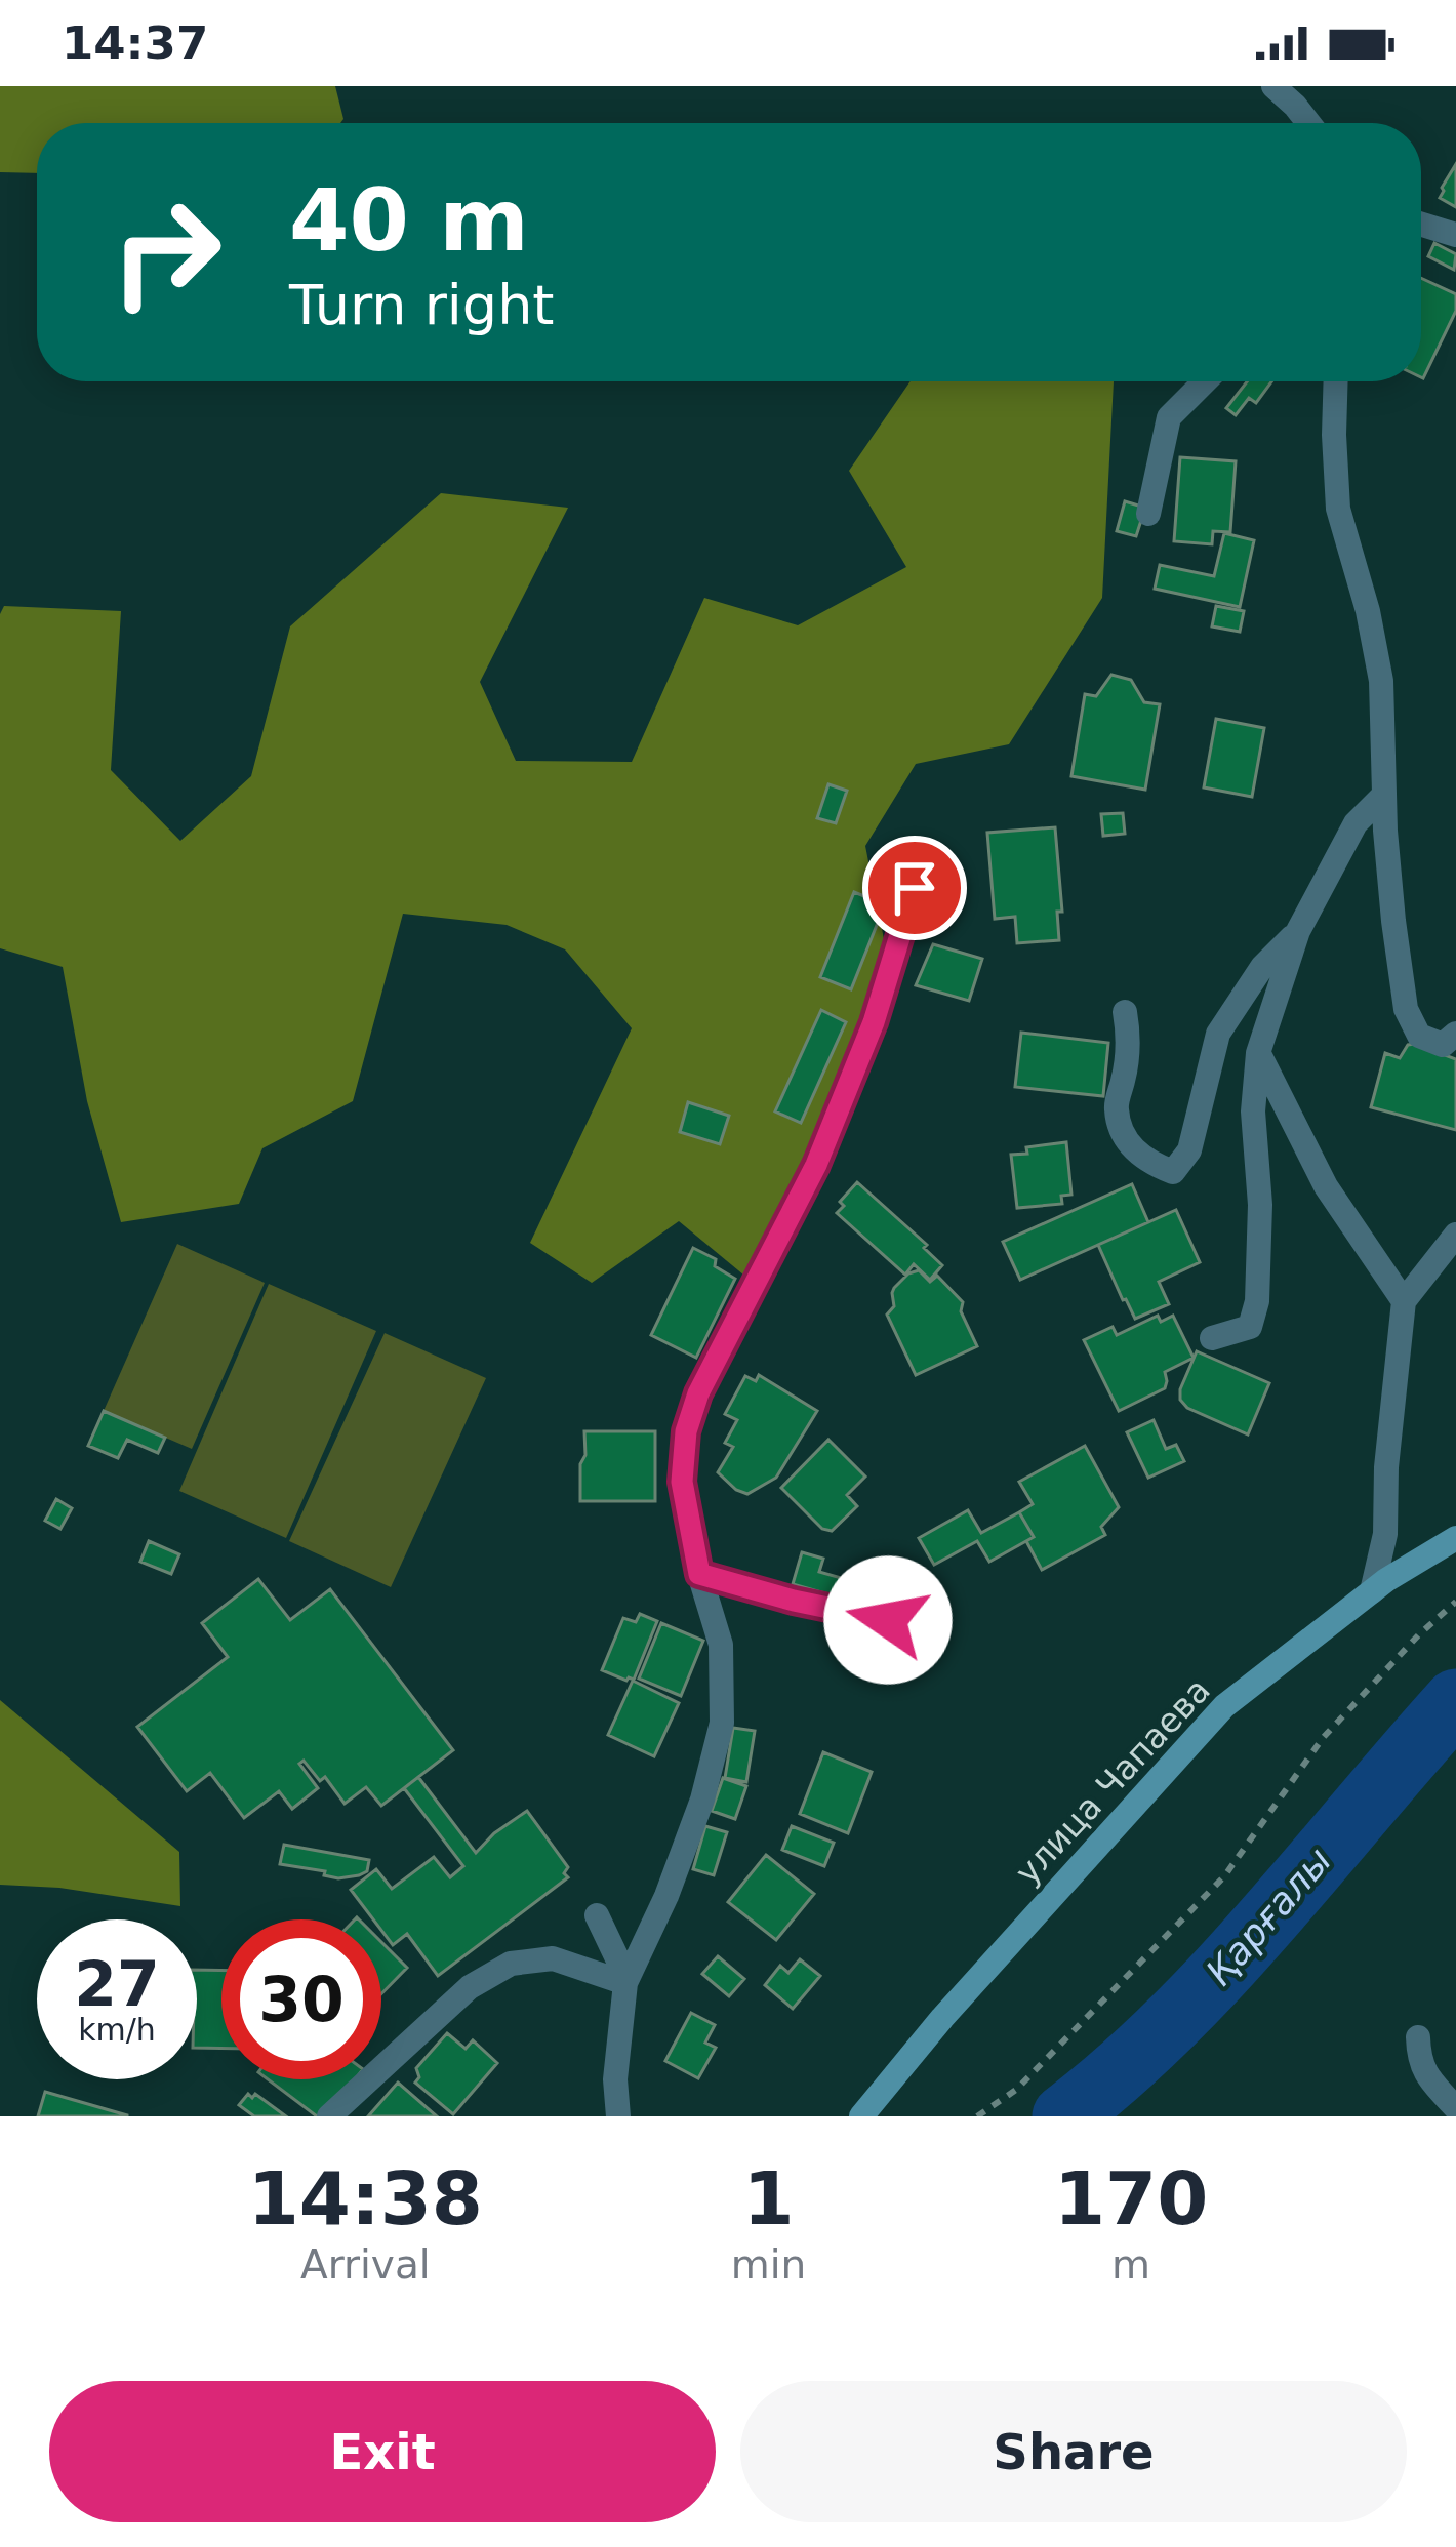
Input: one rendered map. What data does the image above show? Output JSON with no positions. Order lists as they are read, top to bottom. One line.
{"streets":{"street":["улица Чапаева"]},"water":["Қарғалы"],"page":{"status":"14:37","turn":["40 m","Turn right"],"speed":"27 km/h","limit":"30","eta":["14:38","Arrival","1","min","170","m"],"buttons":["Exit","Share"]}}
